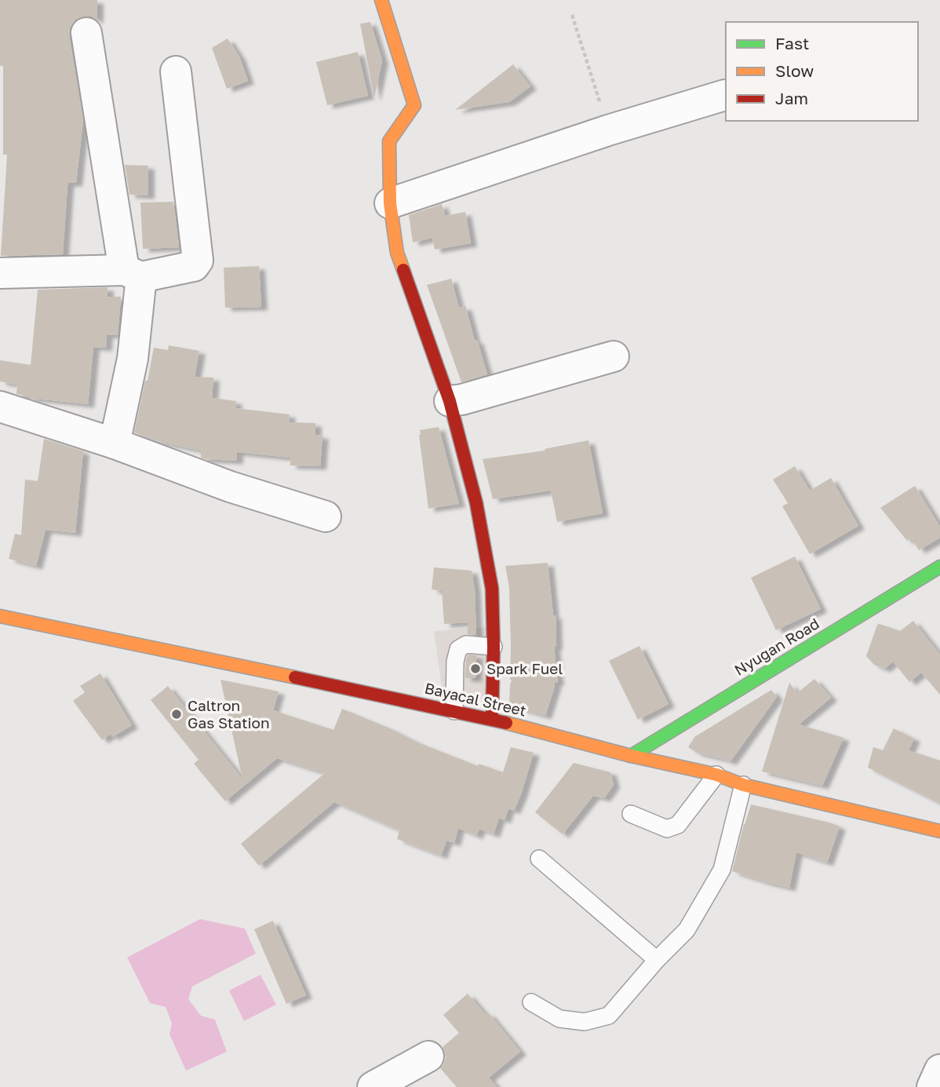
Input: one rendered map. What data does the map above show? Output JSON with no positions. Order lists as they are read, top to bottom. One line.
{"streets":{"main road":["Nyugan Road","Bayacal Street"]},"crossings":[["Nyugan Road","Bayacal Street"]],"places":["Spark Fuel","Caltron Gas Station"],"legend":["Fast","Slow","Jam"]}
